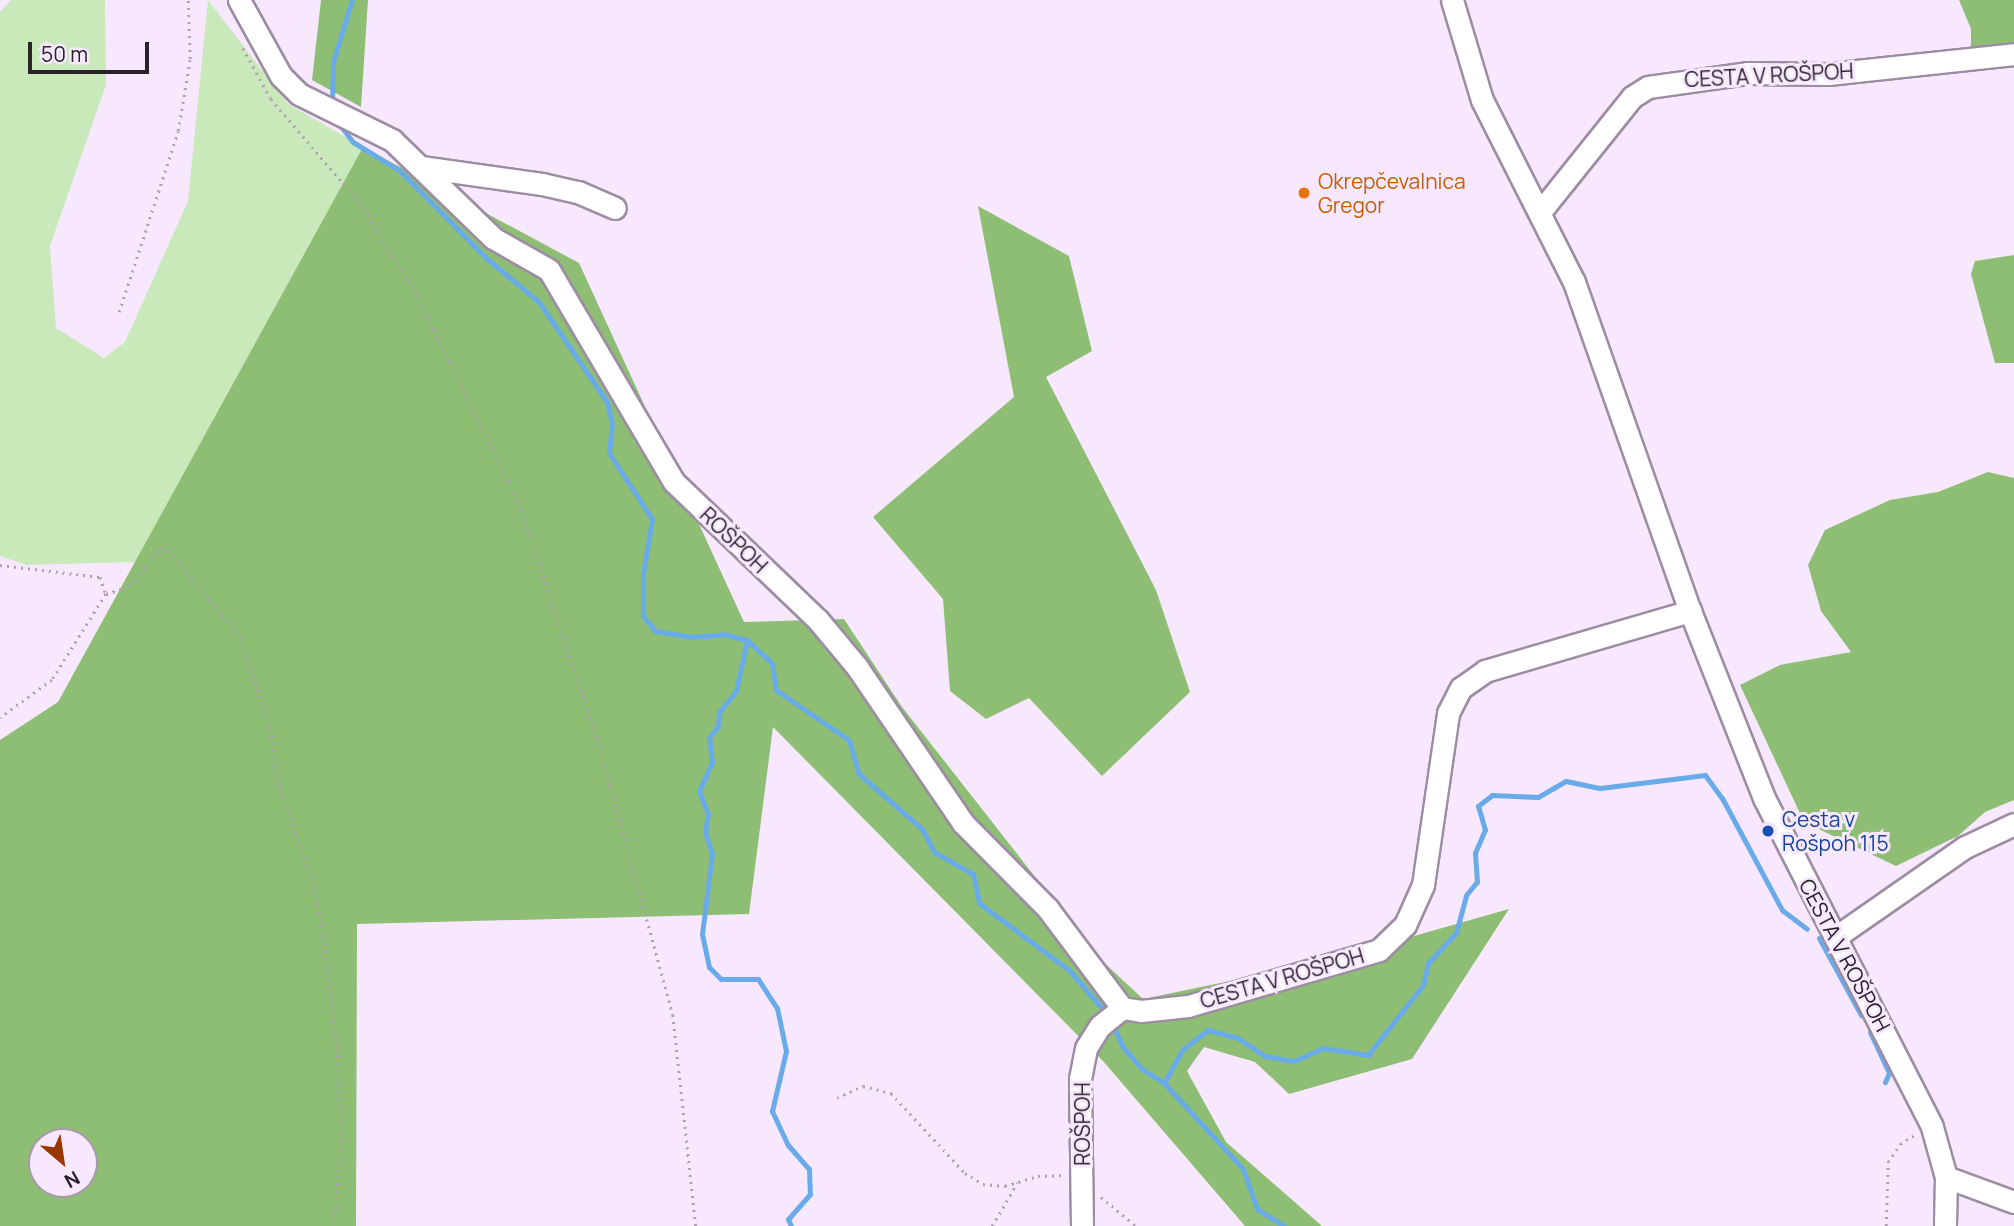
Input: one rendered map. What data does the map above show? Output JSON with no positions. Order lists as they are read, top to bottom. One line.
{"streets":{"street":["CESTA V ROŠPOH","ROŠPOH"]},"crossings":[["CESTA V ROŠPOH","ROŠPOH"]],"places":["Okrepčevalnica Gregor","Cesta v Rošpoh 115"],"scale_bar":"50 m","north":"bottom right"}
